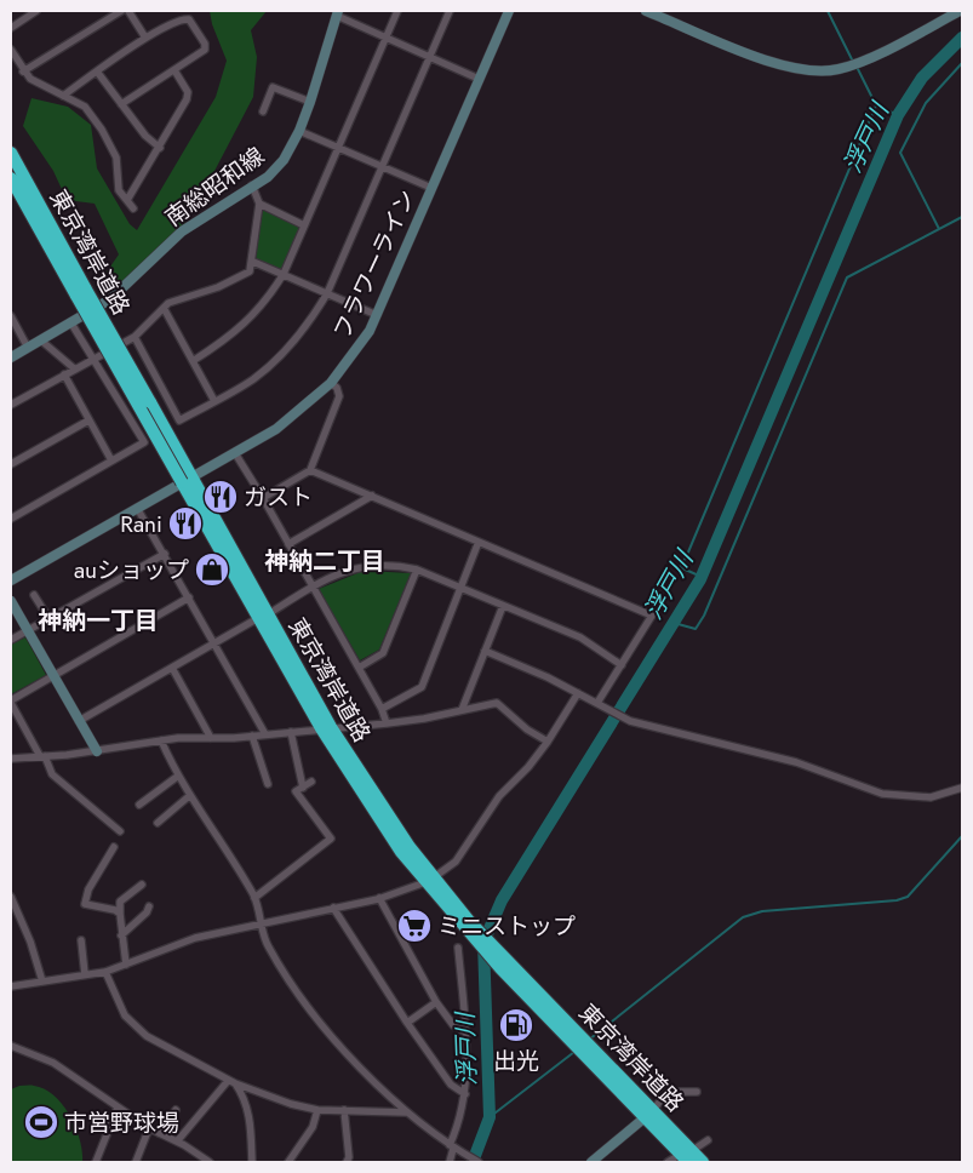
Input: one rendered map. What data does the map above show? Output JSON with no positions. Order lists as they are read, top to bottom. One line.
{"streets":{"highway":["東京湾岸道路"],"street":["南総昭和線","フラワーライン"]},"crossings":[["東京湾岸道路","フラワーライン"]],"districts":["神納二丁目","神納一丁目"],"water":["浮戸川"],"places":{"restaurant":["ガスト","Rani"],"shop":["auショップ"],"supermarket":["ミニストップ"],"fuel station":["出光"],"sports":["市営野球場"]}}
